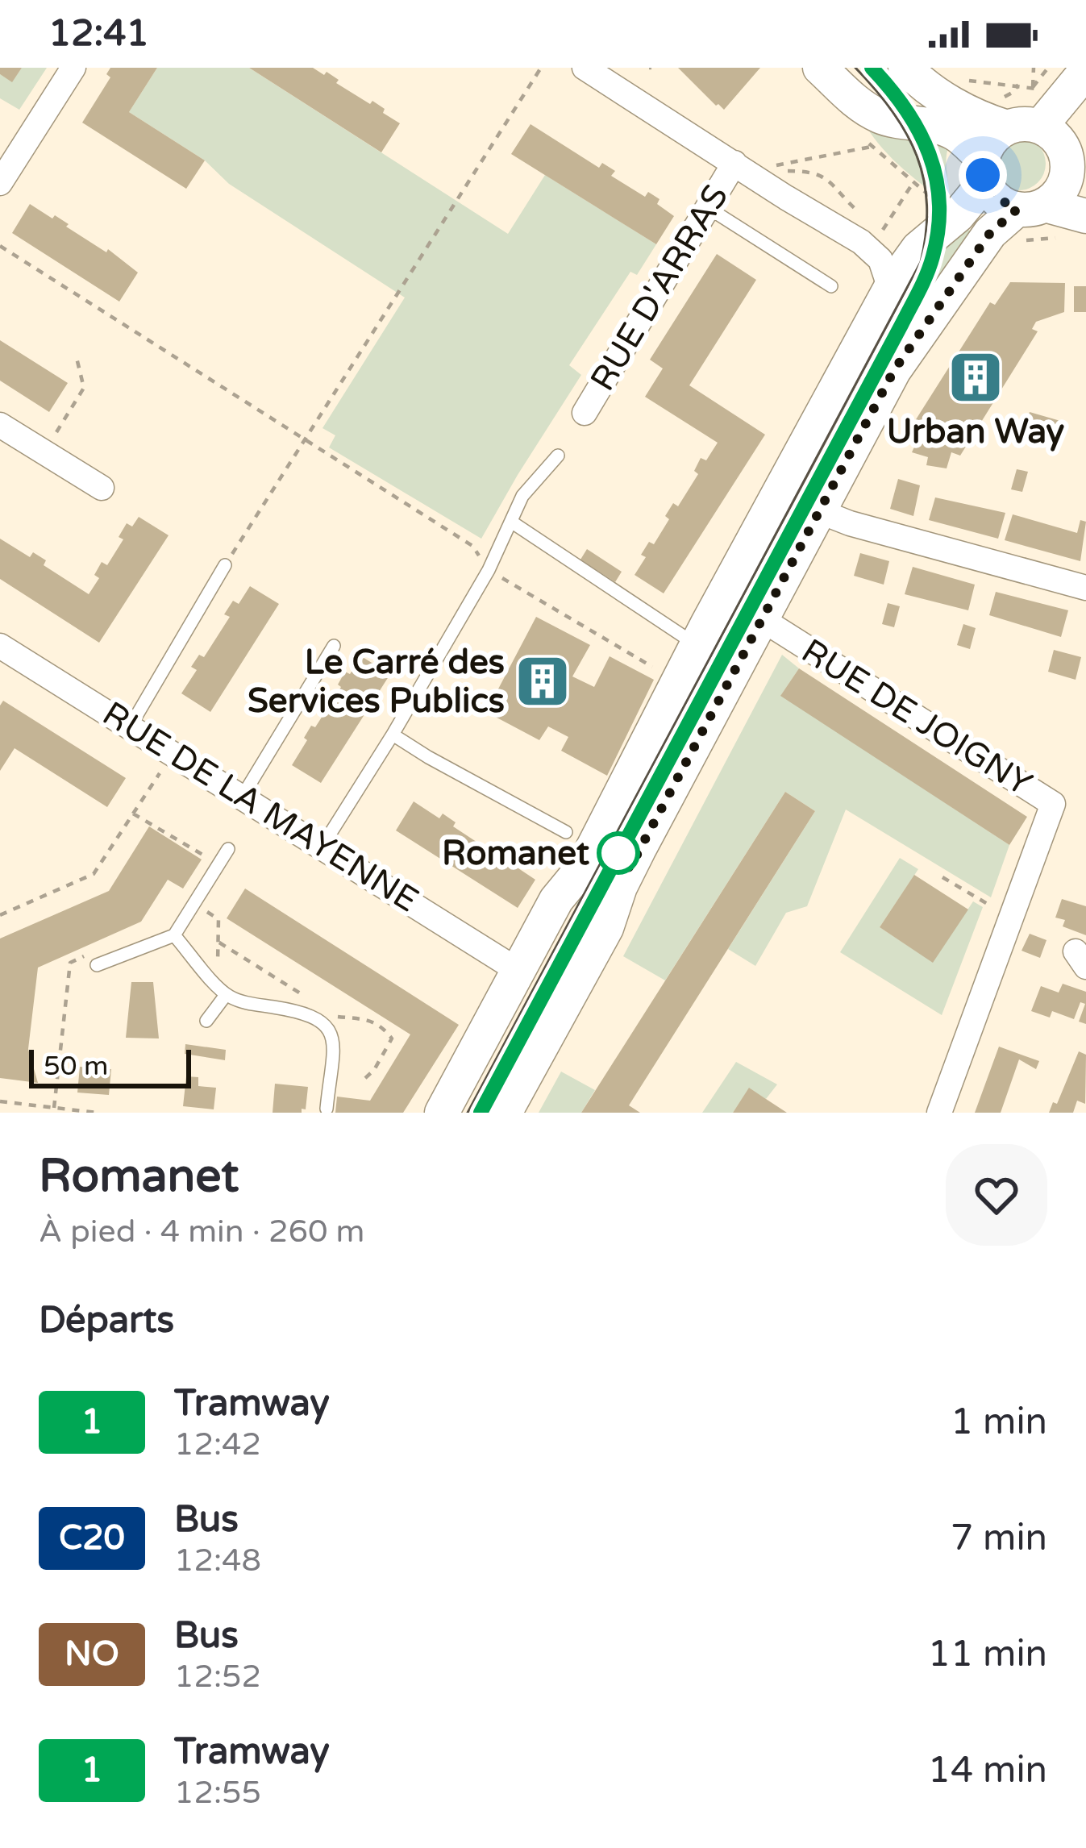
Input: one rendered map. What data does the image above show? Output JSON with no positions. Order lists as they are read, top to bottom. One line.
{"streets":{"street":["RUE D'ARRAS","RUE DE JOIGNY","RUE DE LA MAYENNE"]},"places":{"building":["Urban Way","Le Carré des Services Publics"],"other":["Romanet"]},"lines":["tram line 1"],"scale_bar":"50 m","page":{"status":"12:41","scale":"50 m","heading":[["Romanet","À pied · 4 min · 260 m"],"Départs"],"list":[{"mark":"1","name":"Tramway","note":"12:42","value":"1 min"},{"mark":"C20","name":"Bus","note":"12:48","value":"7 min"},{"mark":"NO","name":"Bus","note":"12:52","value":"11 min"},{"mark":"1","name":"Tramway","note":"12:55","value":"14 min"}]}}
